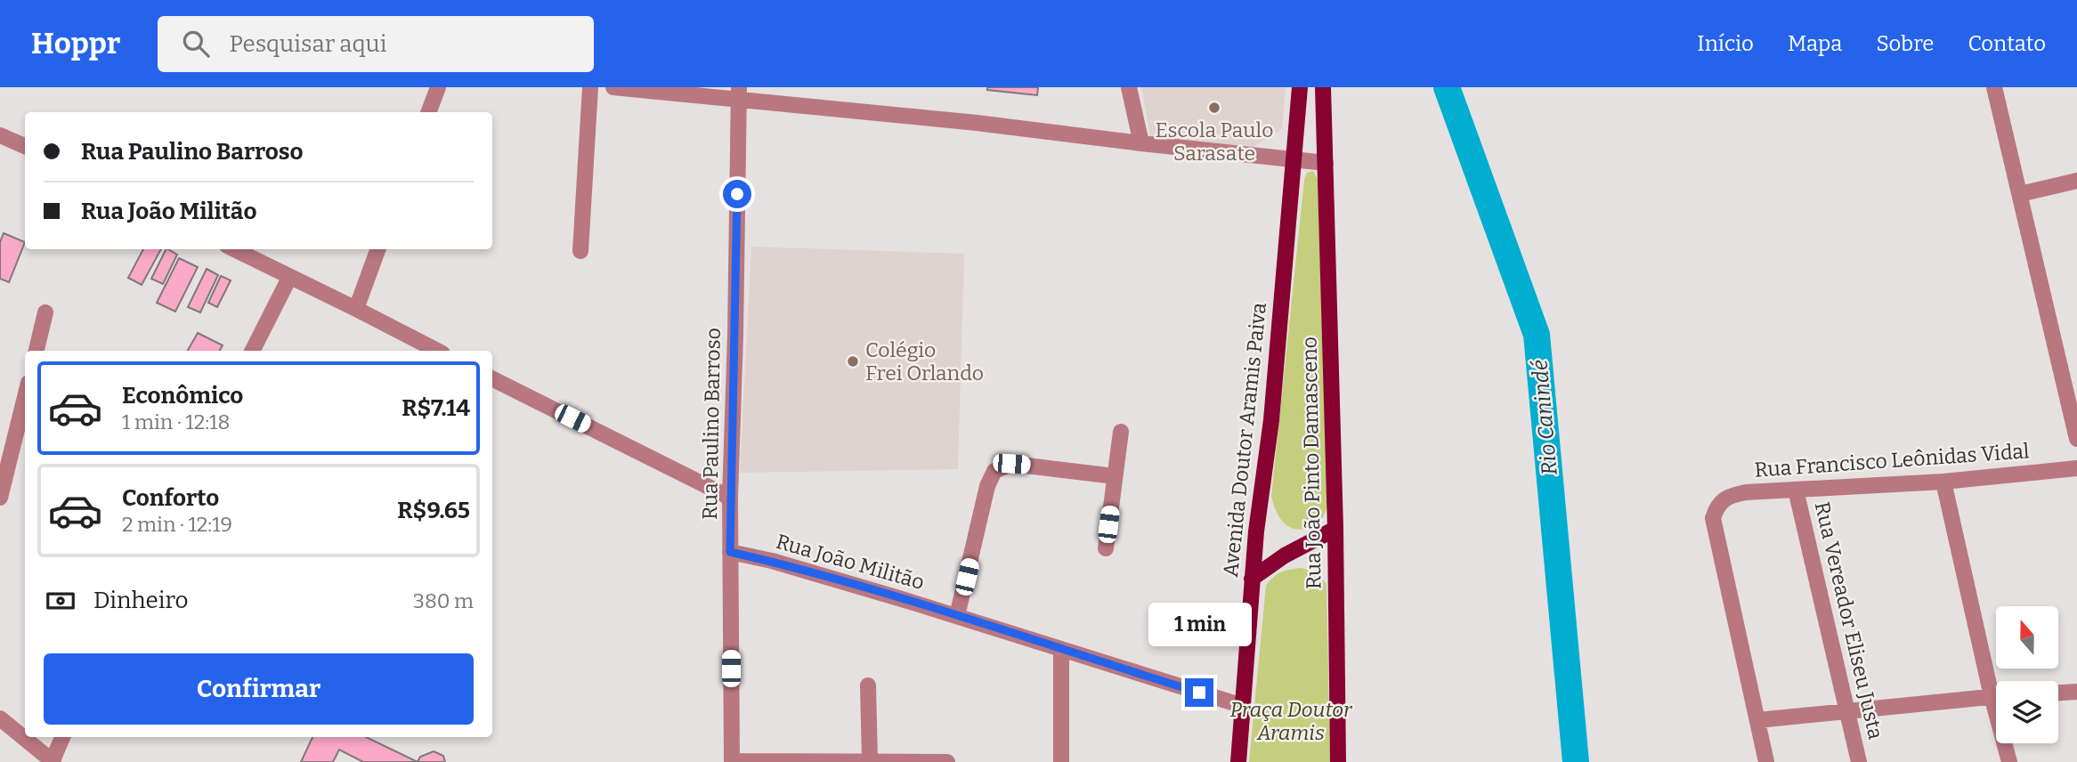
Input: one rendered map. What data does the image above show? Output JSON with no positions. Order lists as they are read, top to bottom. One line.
{"streets":{"main road":["Avenida Doutor Aramis Paiva","Rua João Pinto Damasceno"],"street":["Rua Paulino Barroso","Rua Francisco Leônidas Vidal","Rua João Militão","Rua Vereador Eliseu Justa"]},"crossings":[["Rua Paulino Barroso","Rua João Militão"],["Avenida Doutor Aramis Paiva","Rua João Militão"],["Rua Francisco Leônidas Vidal","Rua Vereador Eliseu Justa"]],"water":["Rio Canindé"],"parks":["Praça Doutor Aramis"],"places":["Escola Paulo Sarasate","Colégio Frei Orlando"],"north":"top","page":{"header":"Hoppr","search":"Pesquisar aqui","nav":["Início","Mapa","Sobre","Contato"],"banner":["Rua Paulino Barroso","Rua João Militão"],"list":[{"name":"Econômico","note":"1 min · 12:18","value":"R$7.14"},{"name":"Conforto","note":"2 min · 12:19","value":"R$9.65"}],"pay":["Dinheiro","380 m"],"bubble":"1 min","buttons":"Confirmar"}}
